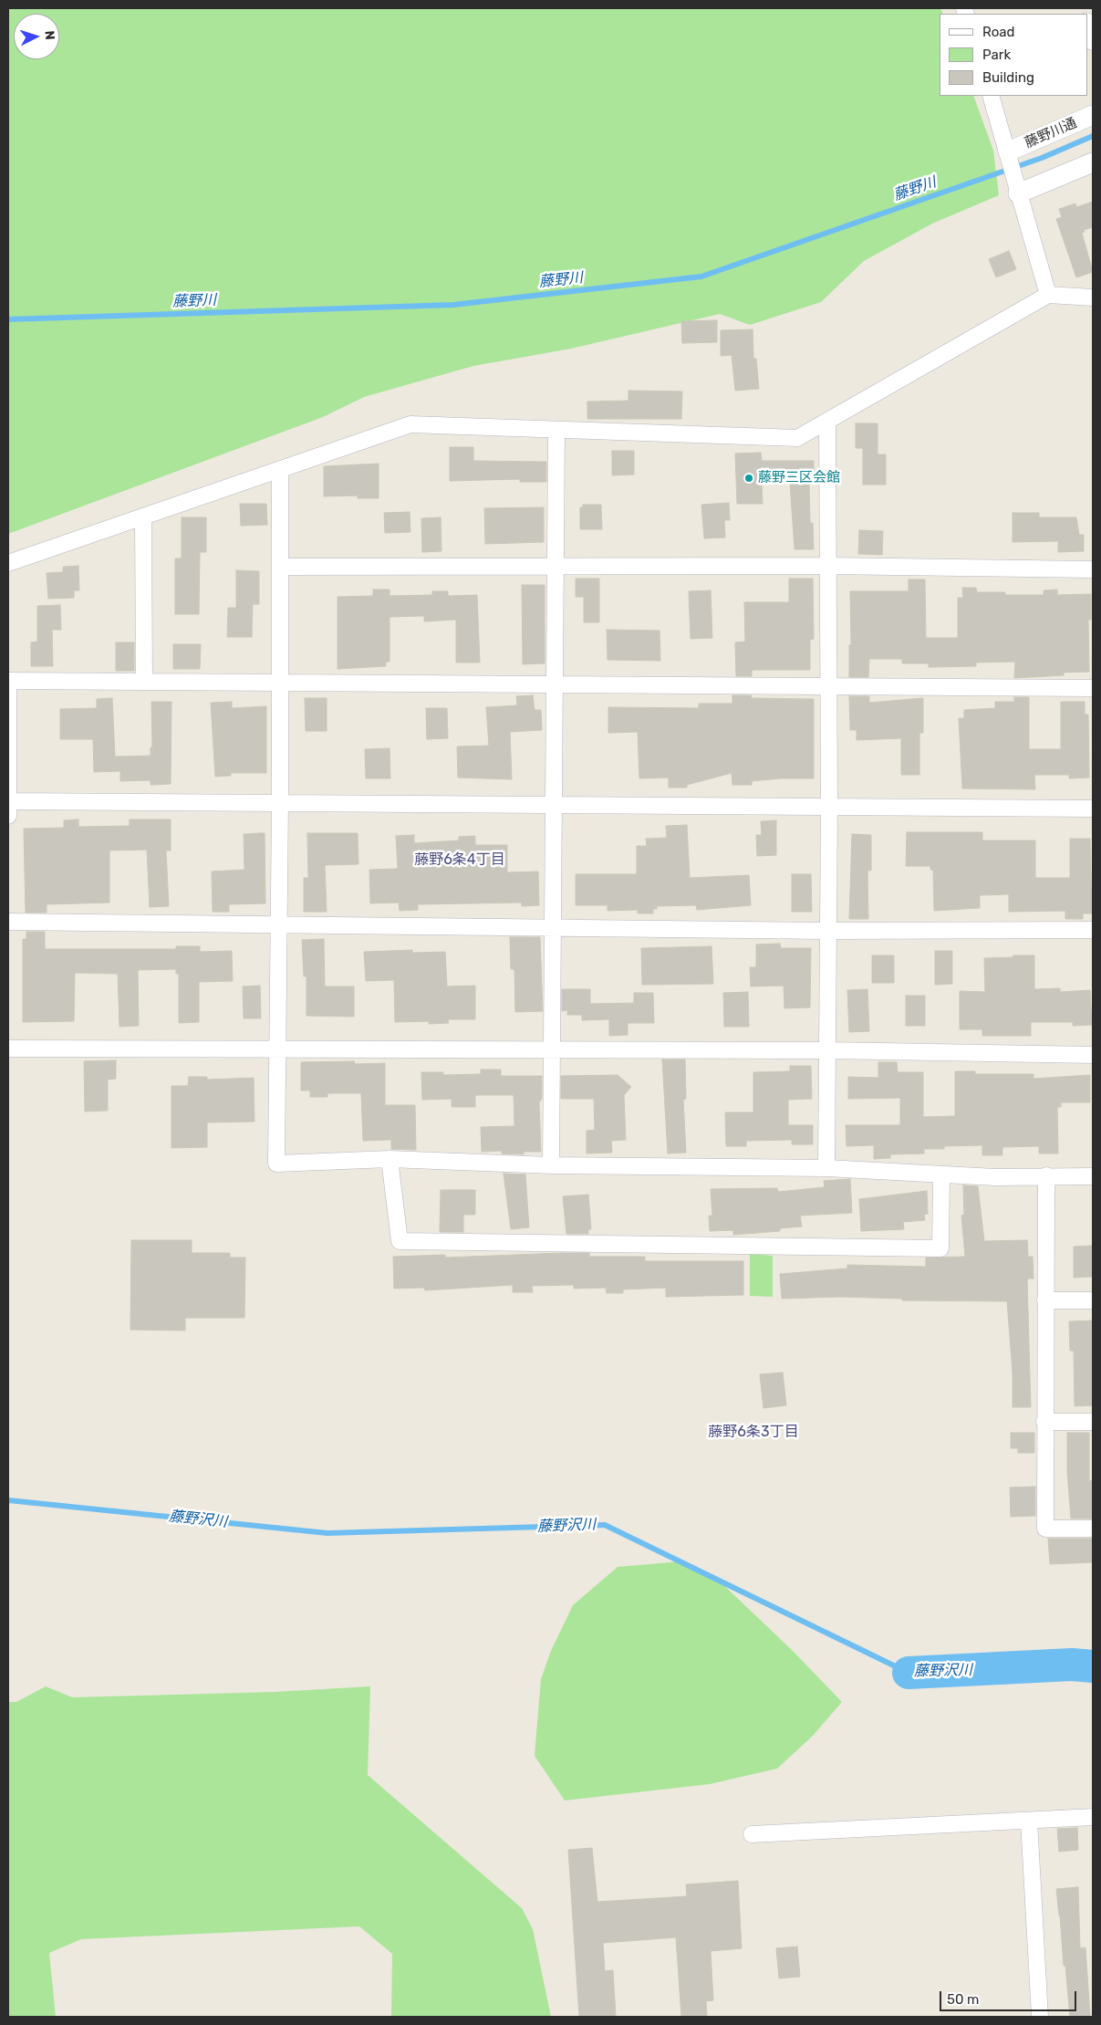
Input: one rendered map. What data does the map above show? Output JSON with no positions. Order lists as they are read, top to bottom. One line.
{"streets":{"street":["藤野川通"]},"districts":["藤野6条4丁目","藤野6条3丁目"],"water":["藤野川","藤野沢川"],"places":["藤野三区会館"],"legend":["Road","Park","Building"],"scale_bar":"50 m","north":"right"}
